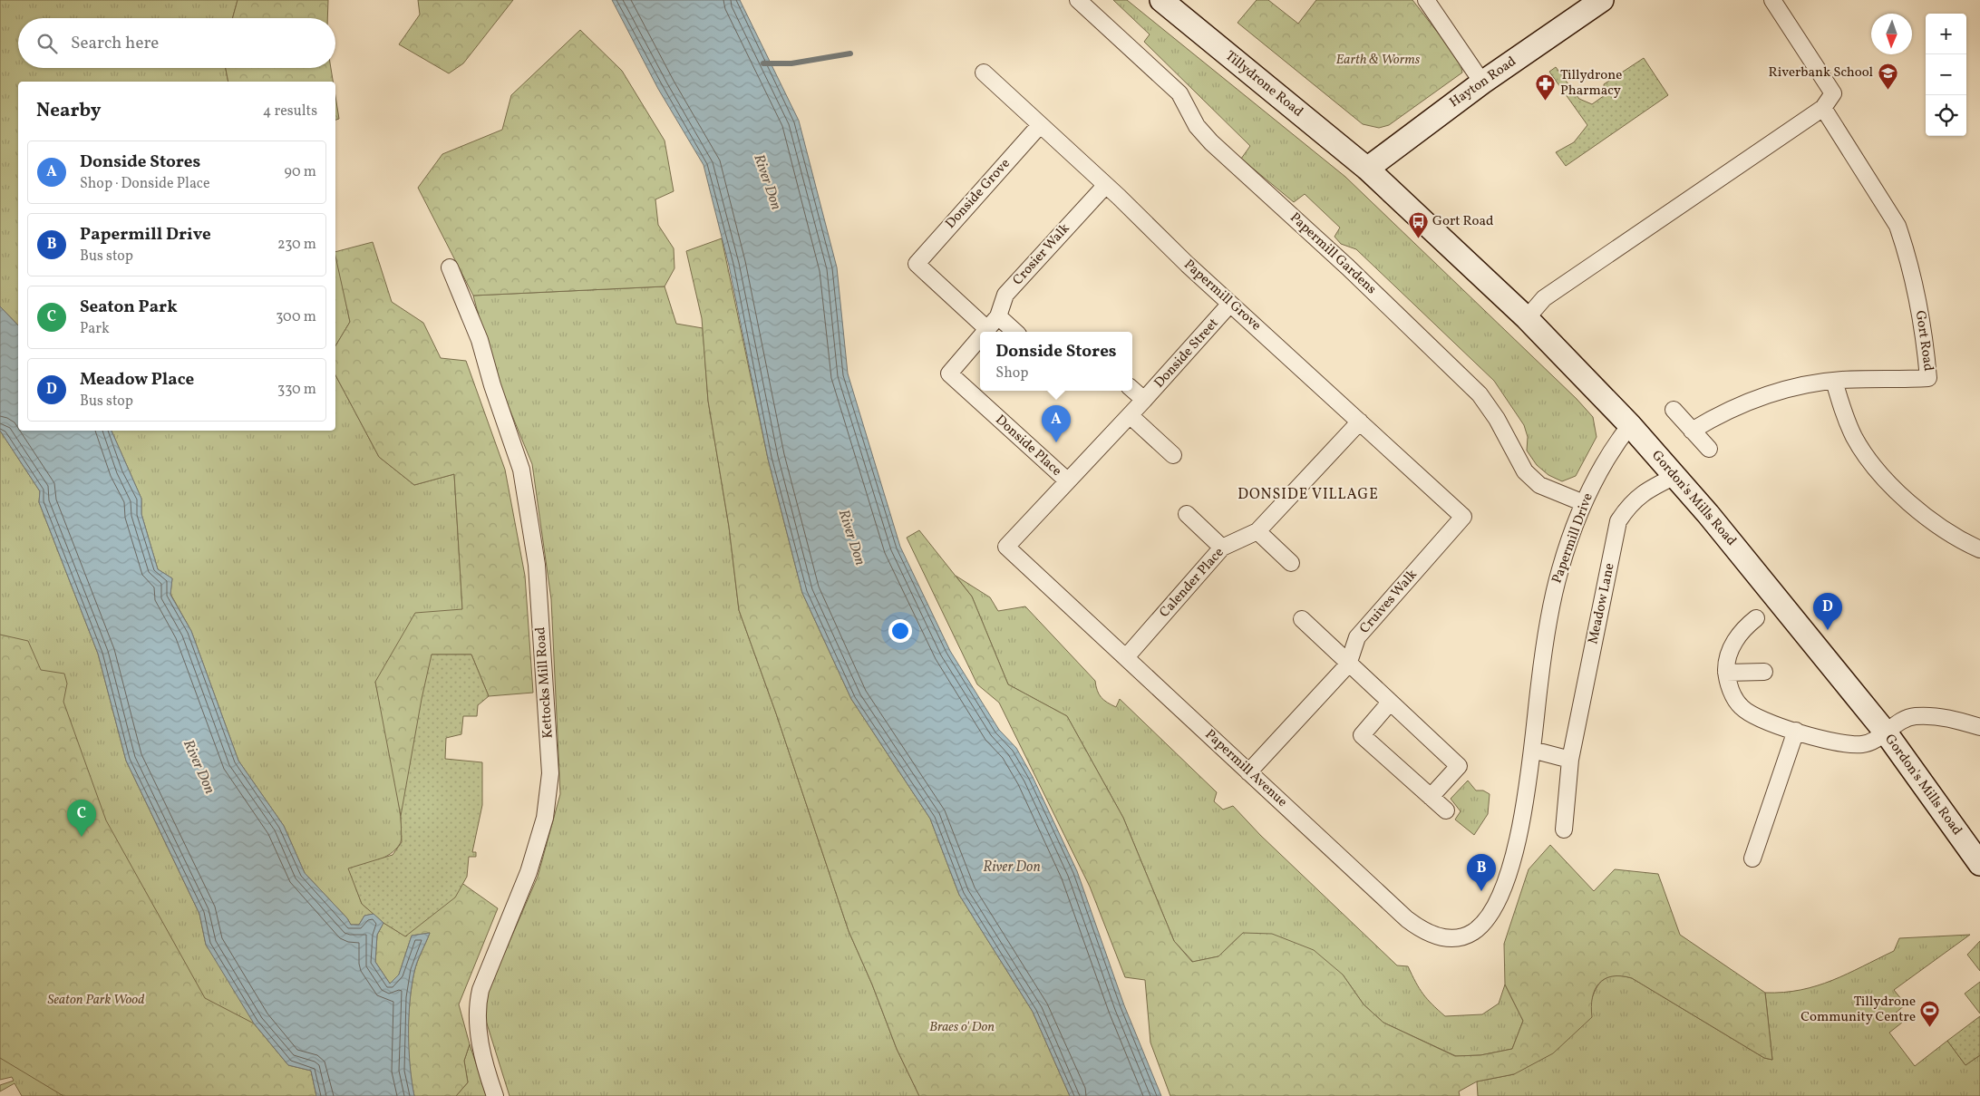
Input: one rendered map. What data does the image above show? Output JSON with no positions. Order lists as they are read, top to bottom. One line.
{"streets":{"main road":["Hayton Road","Tillydrone Road","Gordon's Mills Road"],"street":["Donside Grove","Papermill Gardens","Crosier Walk","Papermill Grove","Gort Road","Donside Street","Donside Place","Papermill Drive","Calender Place","Cruives Walk","Meadow Lane","Kettocks Mill Road","Papermill Avenue"]},"crossings":[["Hayton Road","Tillydrone Road"],["Hayton Road","Gordon's Mills Road"],["Tillydrone Road","Gordon's Mills Road"],["Donside Grove","Crosier Walk"],["Donside Grove","Papermill Grove"],["Papermill Gardens","Papermill Drive"],["Crosier Walk","Papermill Grove"],["Crosier Walk","Donside Place"],["Papermill Grove","Donside Street"],["Papermill Grove","Calender Place"],["Papermill Grove","Cruives Walk"],["Donside Street","Donside Place"],["Donside Street","Papermill Avenue"],["Gordon's Mills Road","Papermill Drive"],["Gordon's Mills Road","Meadow Lane"],["Papermill Drive","Papermill Avenue"],["Calender Place","Papermill Avenue"],["Cruives Walk","Papermill Avenue"]],"districts":["DONSIDE VILLAGE"],"water":["River Don"],"parks":["Earth & Worms","Seaton Park Wood","Braes o' Don"],"places":{"school or university":["Riverbank School"],"pharmacy":["Tillydrone Pharmacy"],"bus stop":["Gort Road"],"sports":["Tillydrone Community Centre"]},"north":"bottom","page":{"map_buttons":["+","−"],"search":"Search here","heading":["Nearby","4 results"],"list":[{"mark":"A","name":"Donside Stores","note":"Shop · Donside Place","value":"90 m"},{"mark":"B","name":"Papermill Drive","note":"Bus stop","value":"230 m"},{"mark":"C","name":"Seaton Park","note":"Park","value":"300 m"},{"mark":"D","name":"Meadow Place","note":"Bus stop","value":"330 m"}],"popup":["Donside Stores","Shop"],"pins":["A","D","C","B"]}}
